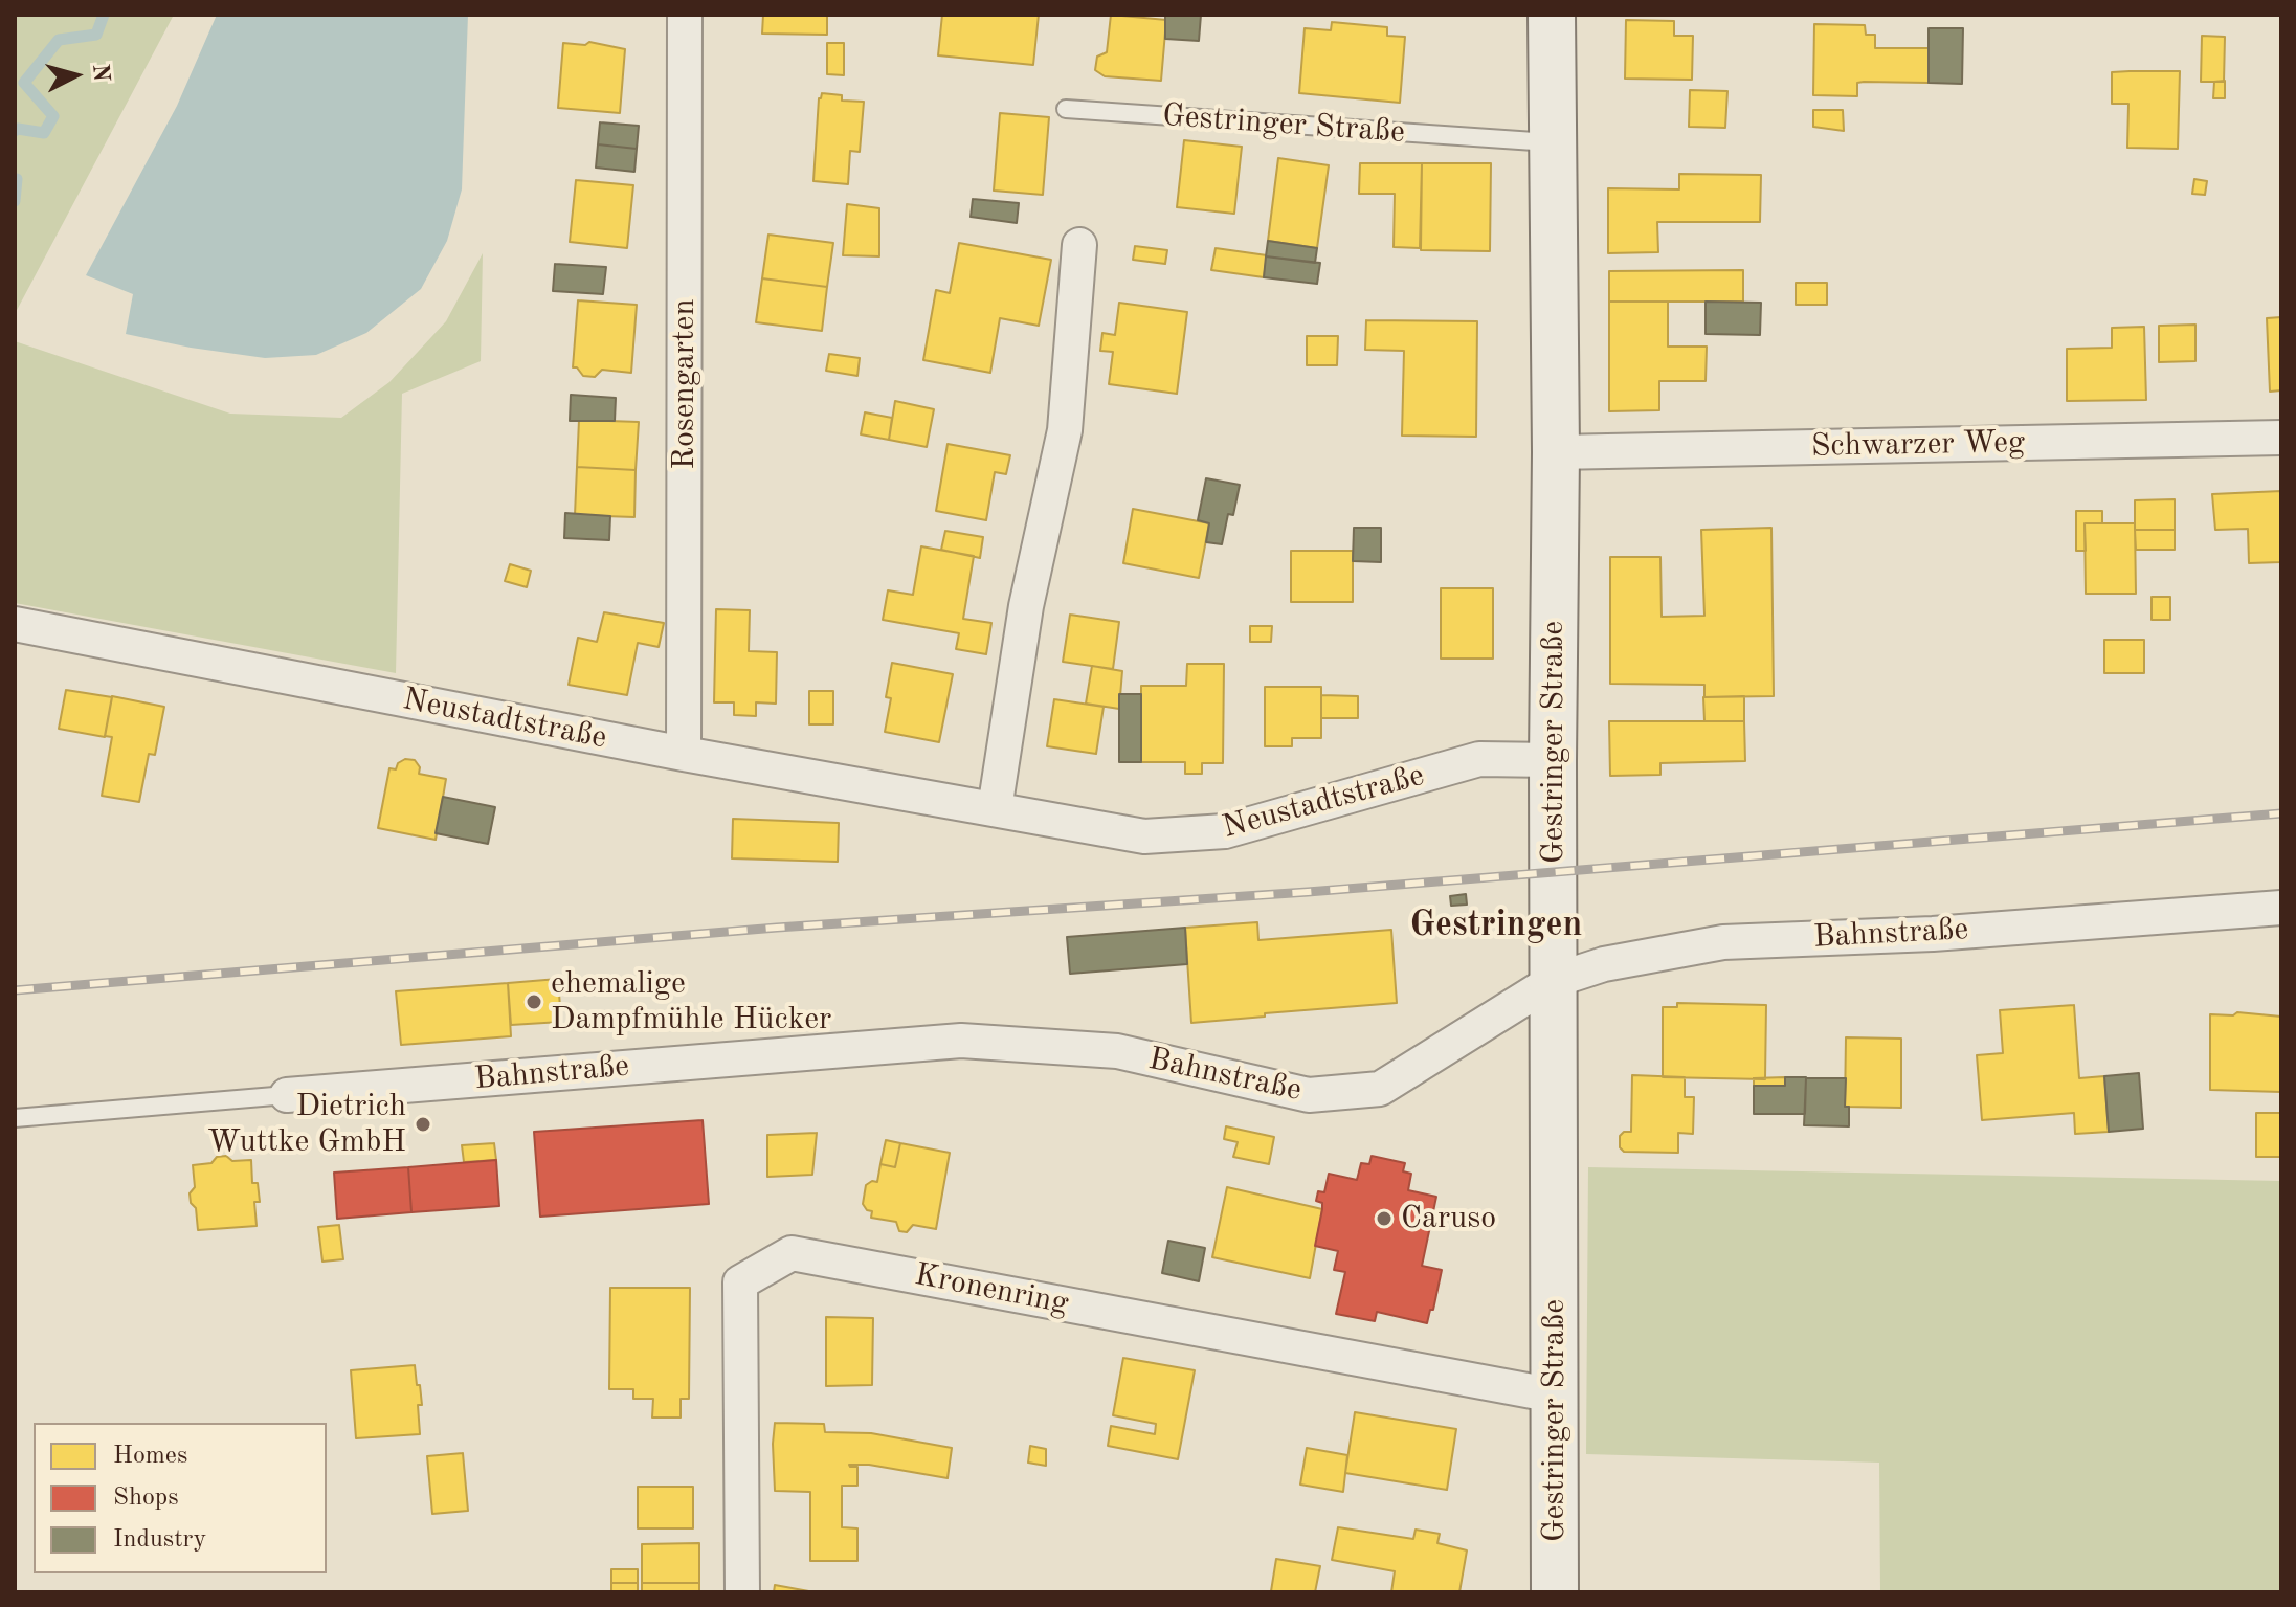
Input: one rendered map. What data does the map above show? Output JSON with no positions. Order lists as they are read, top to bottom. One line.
{"streets":{"main road":["Gestringer Straße"],"street":["Rosengarten","Schwarzer Weg","Neustadtstraße","Bahnstraße","Kronenring"]},"crossings":[["Gestringer Straße","Schwarzer Weg"],["Gestringer Straße","Neustadtstraße"],["Gestringer Straße","Bahnstraße"],["Gestringer Straße","Kronenring"],["Rosengarten","Neustadtstraße"]],"districts":["Gestringen"],"places":["ehemalige Dampfmühle Hücker","Dietrich Wuttke GmbH","Caruso"],"legend":["Homes","Shops","Industry"],"north":"right"}
